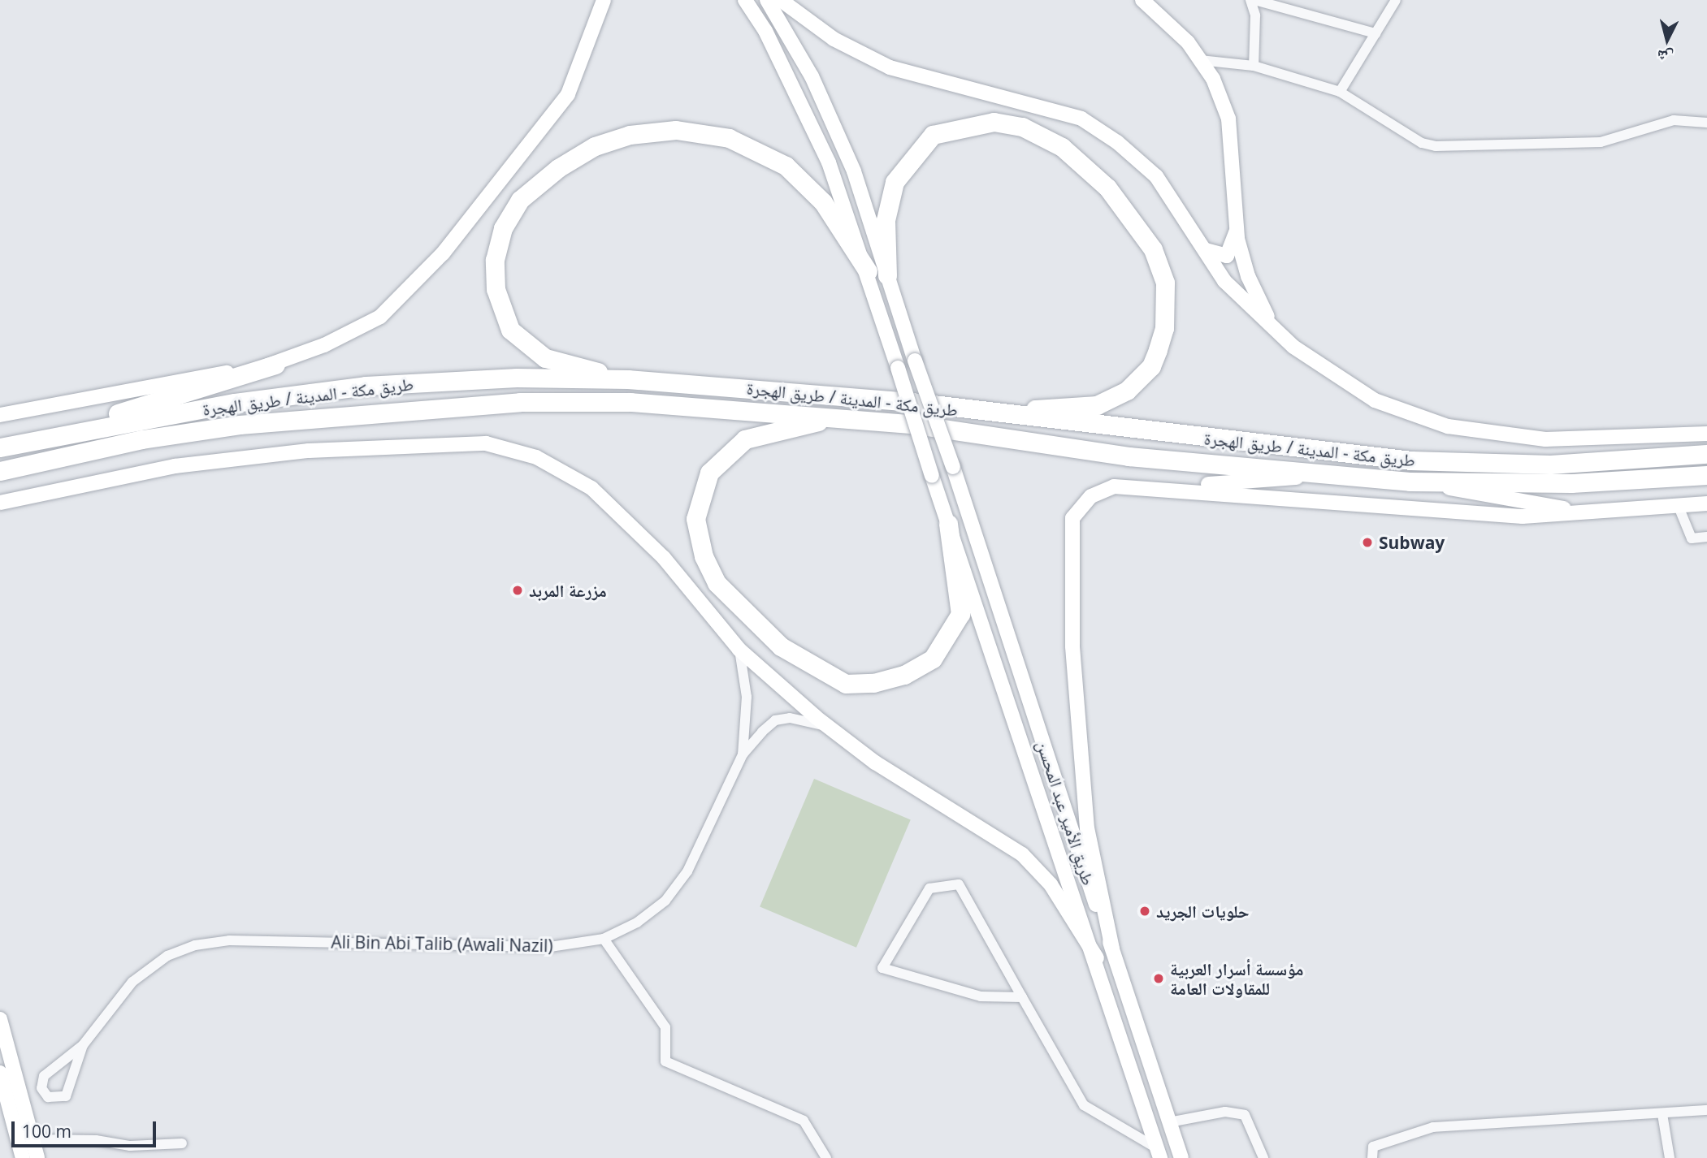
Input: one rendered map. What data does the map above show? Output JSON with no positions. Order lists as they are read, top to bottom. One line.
{"streets":{"highway":["طريق مكة - المدينة / طريق الهجرة"],"main road":["طريق الأمير عبد المحسن"],"street":["Ali Bin Abi Talib (Awali Nazil)"]},"places":["Subway","مزرعة المربد","حلويات الجريد","مؤسسة أسرار العربية للمقاولات العامة"],"scale_bar":"100 m","north":"bottom"}
